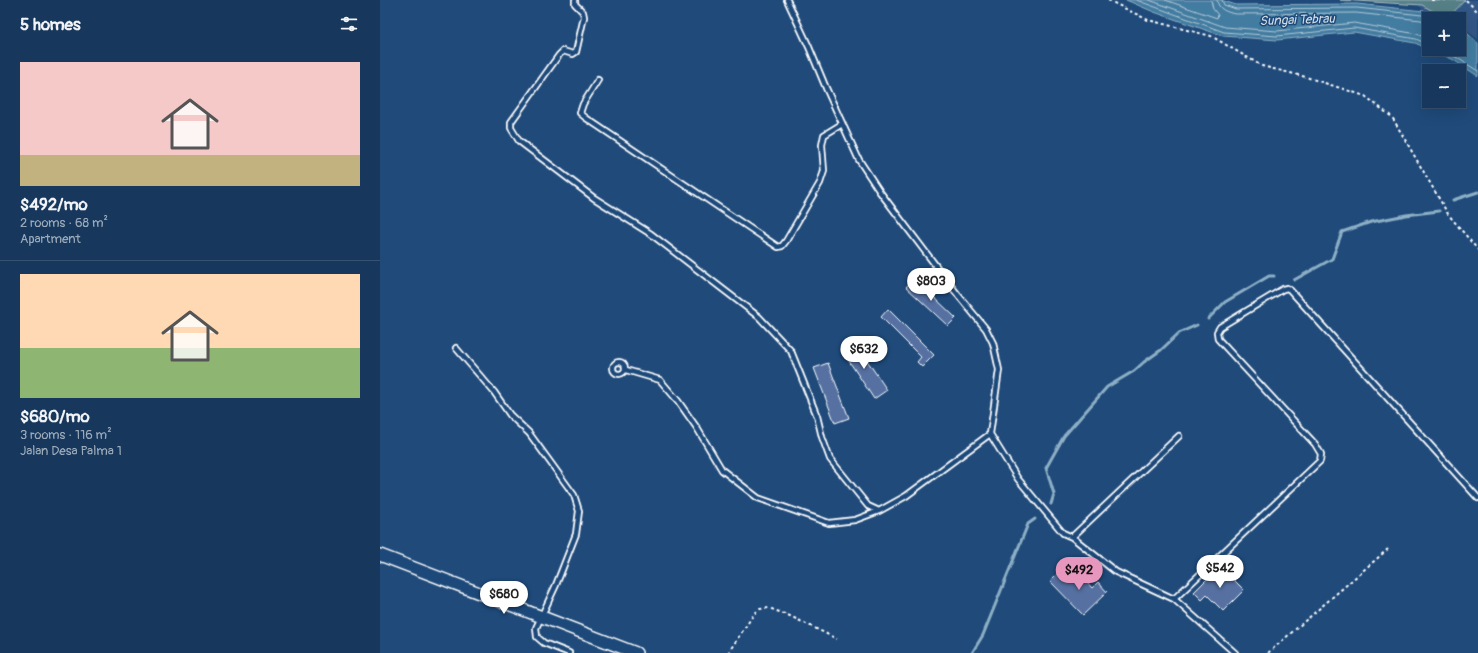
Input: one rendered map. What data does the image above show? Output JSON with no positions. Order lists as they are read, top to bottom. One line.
{"water":["Sungai Tebrau"],"page":{"heading":"5 homes","map_buttons":["+","−"],"list":[{"name":"$492/mo","note":"2 rooms · 68 m² · Apartment"},{"name":"$680/mo","note":"3 rooms · 116 m² · Jalan Desa Palma 1"}],"price":["$803","$632","$542","$492","$680"]}}
